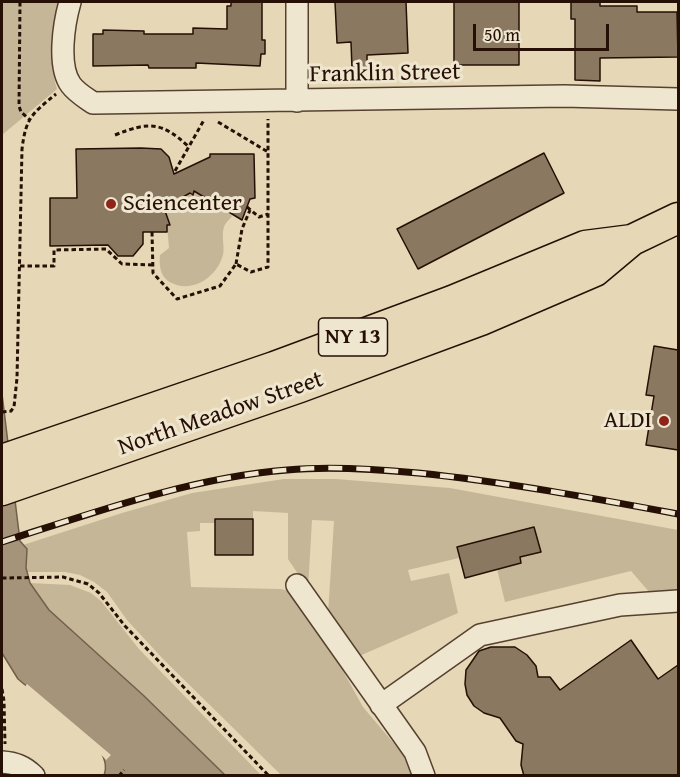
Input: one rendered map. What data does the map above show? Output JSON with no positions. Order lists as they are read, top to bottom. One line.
{"streets":{"highway":["NY 13","North Meadow Street"],"street":["Franklin Street"]},"places":["Sciencenter","ALDI"],"scale_bar":"50 m"}
